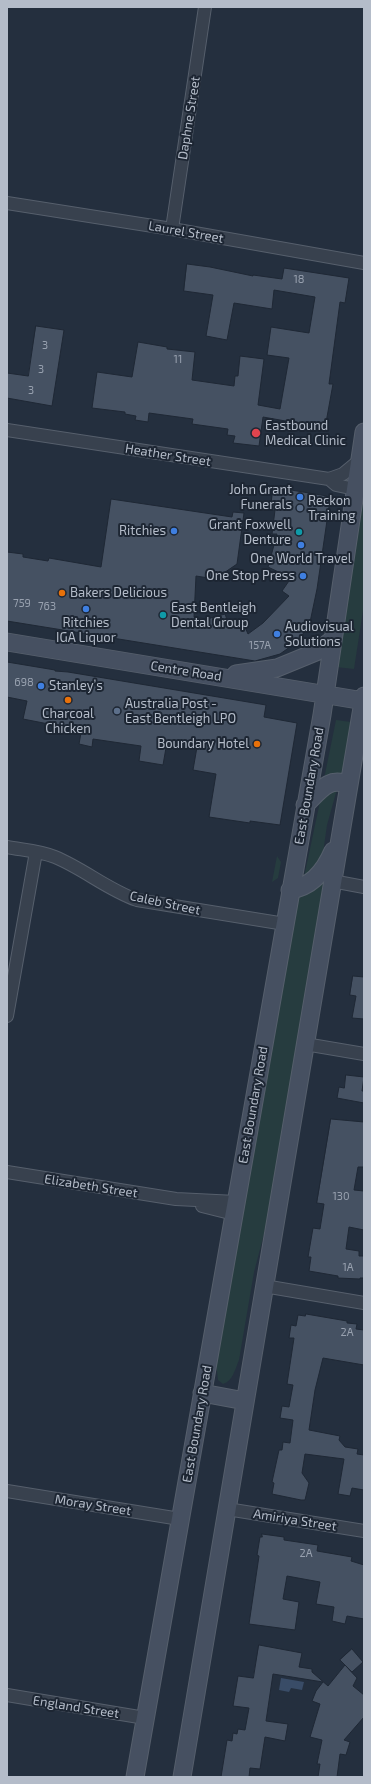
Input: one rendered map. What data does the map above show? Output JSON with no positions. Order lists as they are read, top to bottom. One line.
{"streets":{"main road":["Centre Road","East Boundary Road"],"street":["Daphne Street","Laurel Street","Heather Street","Caleb Street","Elizabeth Street","Moray Street","Amiriya Street","England Street"]},"crossings":[["Daphne Street","Laurel Street"],["Heather Street","East Boundary Road"],["Centre Road","East Boundary Road"],["East Boundary Road","Caleb Street"],["East Boundary Road","Elizabeth Street"],["East Boundary Road","Moray Street"],["East Boundary Road","England Street"]],"places":["Eastbound Medical Clinic","John Grant Funerals","Reckon Training","Ritchies","Grant Foxwell Denture","One World Travel","One Stop Press","Bakers Delicious","Ritchies IGA Liquor","East Bentleigh Dental Group","Audiovisual Solutions","Stanley’s","Charcoal Chicken","Australia Post - East Bentleigh LPO","Boundary Hotel"],"house_numbers":["18","3","11","3","3","759","763","157A","698","130","1A","2A","2A"]}
